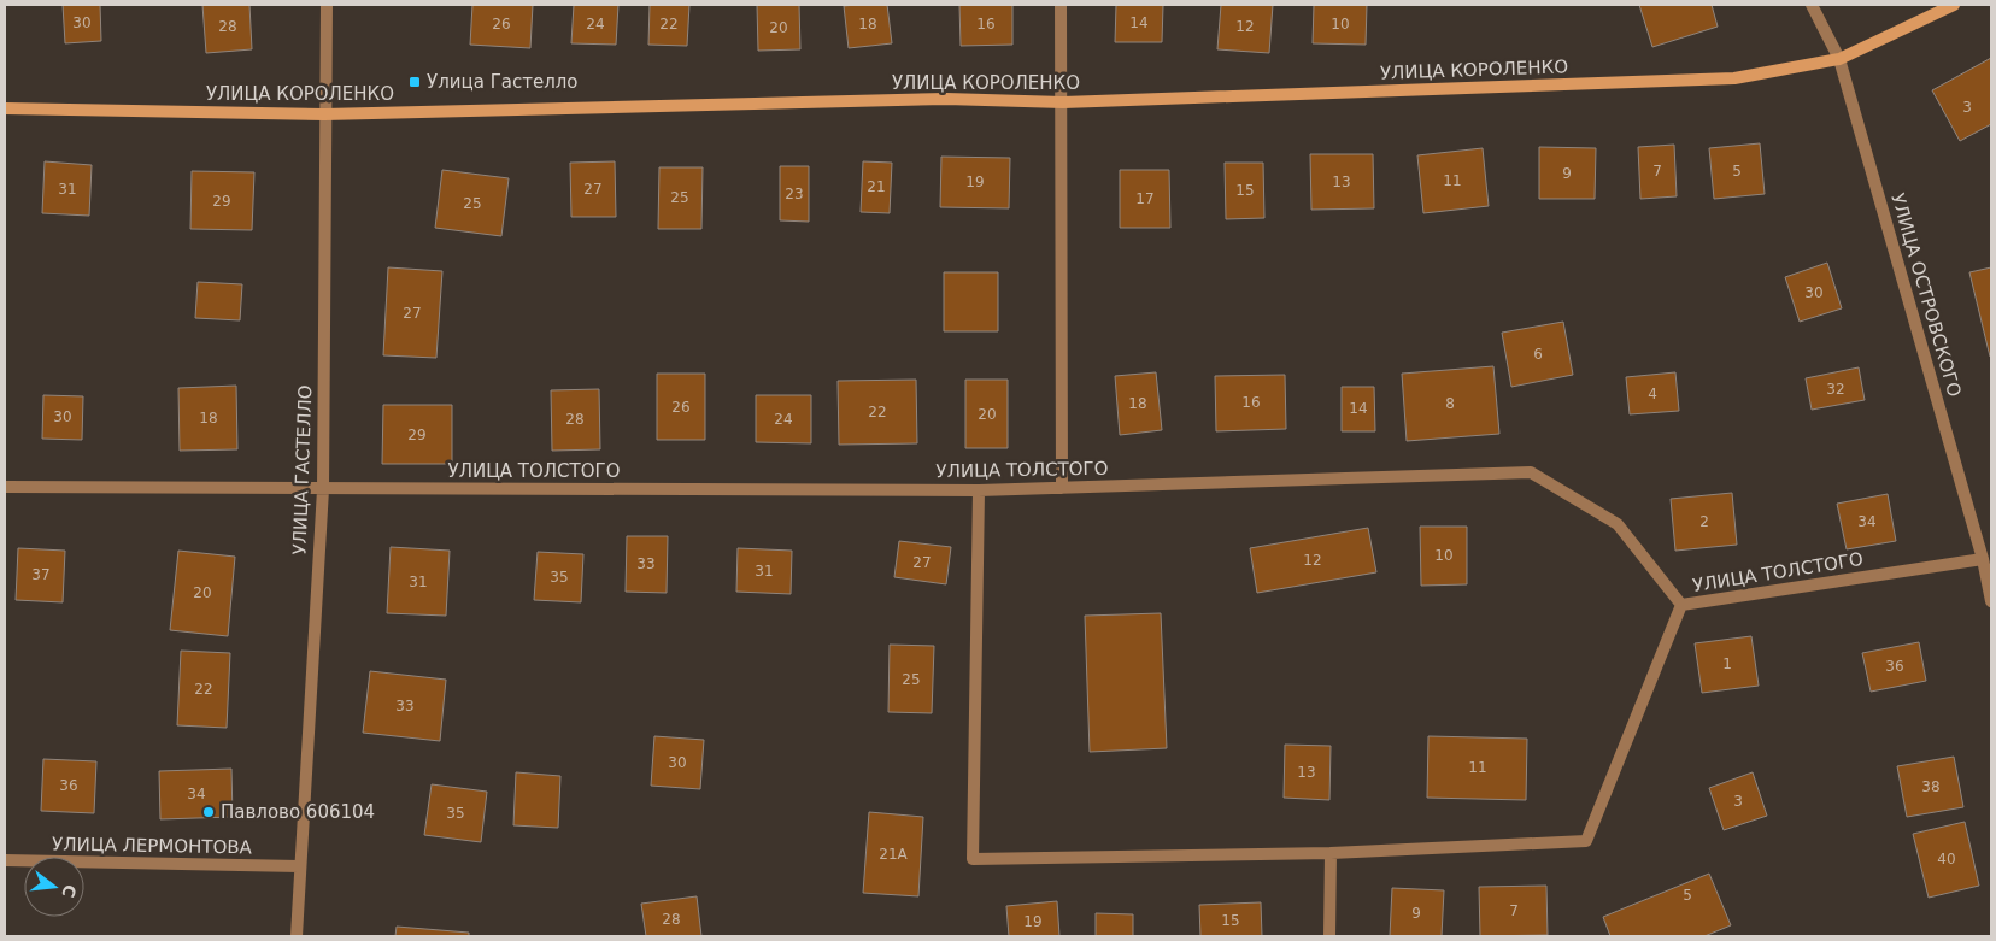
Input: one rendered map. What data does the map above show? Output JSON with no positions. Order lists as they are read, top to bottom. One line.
{"streets":{"street":["УЛИЦА КОРОЛЕНКО","УЛИЦА ОСТРОВСКОГО","УЛИЦА ГАСТЕЛЛО","УЛИЦА ТОЛСТОГО","УЛИЦА ЛЕРМОНТОВА"]},"crossings":[["УЛИЦА КОРОЛЕНКО","УЛИЦА ОСТРОВСКОГО"],["УЛИЦА КОРОЛЕНКО","УЛИЦА ГАСТЕЛЛО"],["УЛИЦА ОСТРОВСКОГО","УЛИЦА ТОЛСТОГО"],["УЛИЦА ГАСТЕЛЛО","УЛИЦА ТОЛСТОГО"],["УЛИЦА ГАСТЕЛЛО","УЛИЦА ЛЕРМОНТОВА"]],"places":{"transit":["Улица Гастелло"],"other":["Павлово 606104"]},"house_numbers":["30","14","26","24","22","18","16","10","28","12","20","3","7","5","9","11","19","13","21","31","27","15","23","25","17","29","25","30","27","6","32","4","16","18","8","26","14","22","20","30","18","28","24","29","2","34","10","12","27","33","31","37","35","31","20","1","36","25","22","33","30","11","13","36","38","34","3","35","21А","40","5","7","9","28","15","19"],"north":"right"}
